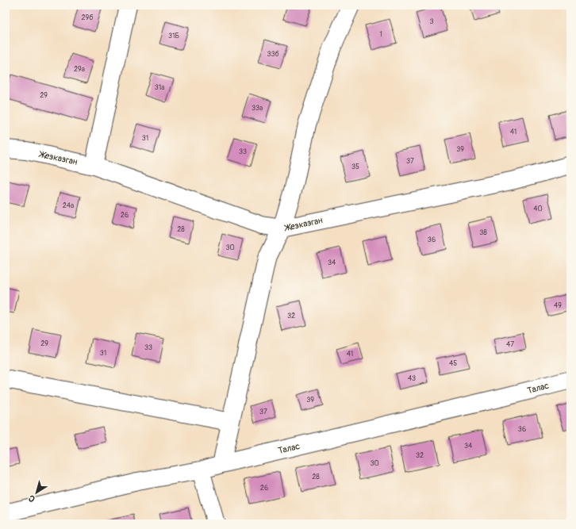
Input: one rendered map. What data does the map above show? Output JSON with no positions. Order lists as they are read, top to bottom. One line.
{"streets":{"street":["Жезказган","Талас"]},"house_numbers":["29б","3","1","31Б","33б","29а","31а","29","33а","41","31","39","33","37","35","24а","40","26","28","38","36","30","34","49","32","29","47","33","31","41","45","43","39","37","36","34","32","30","28","26"],"north":"bottom left"}
